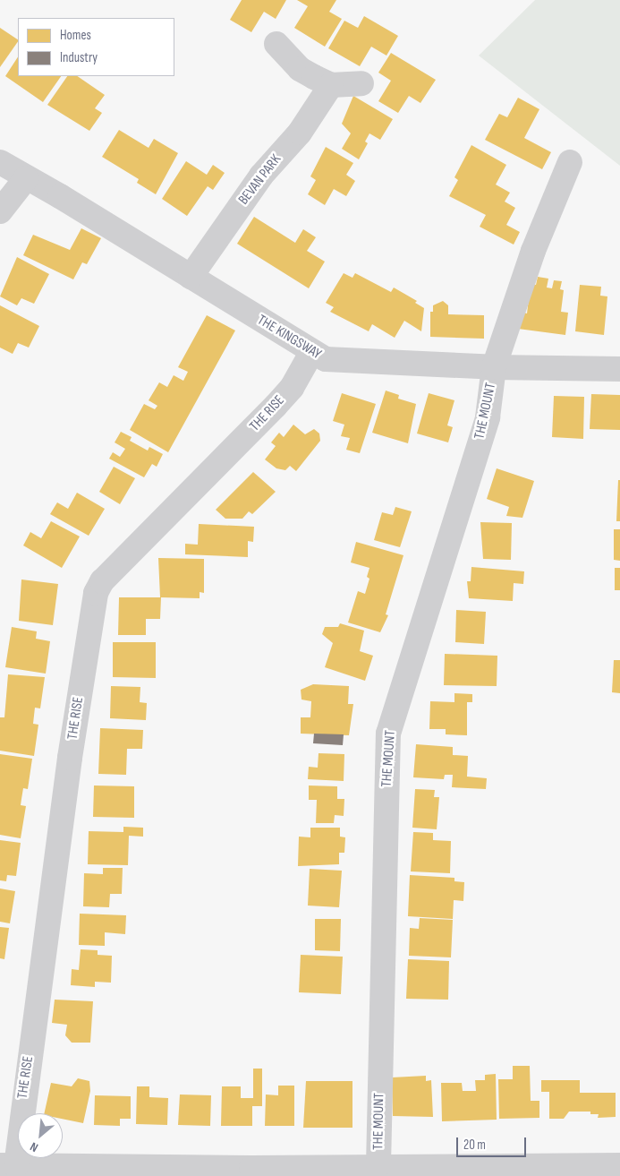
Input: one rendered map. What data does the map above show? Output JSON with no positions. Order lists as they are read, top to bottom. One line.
{"streets":{"street":["BEVAN PARK","THE KINGSWAY","THE MOUNT","THE RISE"]},"crossings":[["BEVAN PARK","THE KINGSWAY"],["THE KINGSWAY","THE MOUNT"],["THE KINGSWAY","THE RISE"]],"legend":["Homes","Industry"],"scale_bar":"20 m","north":"bottom left"}
